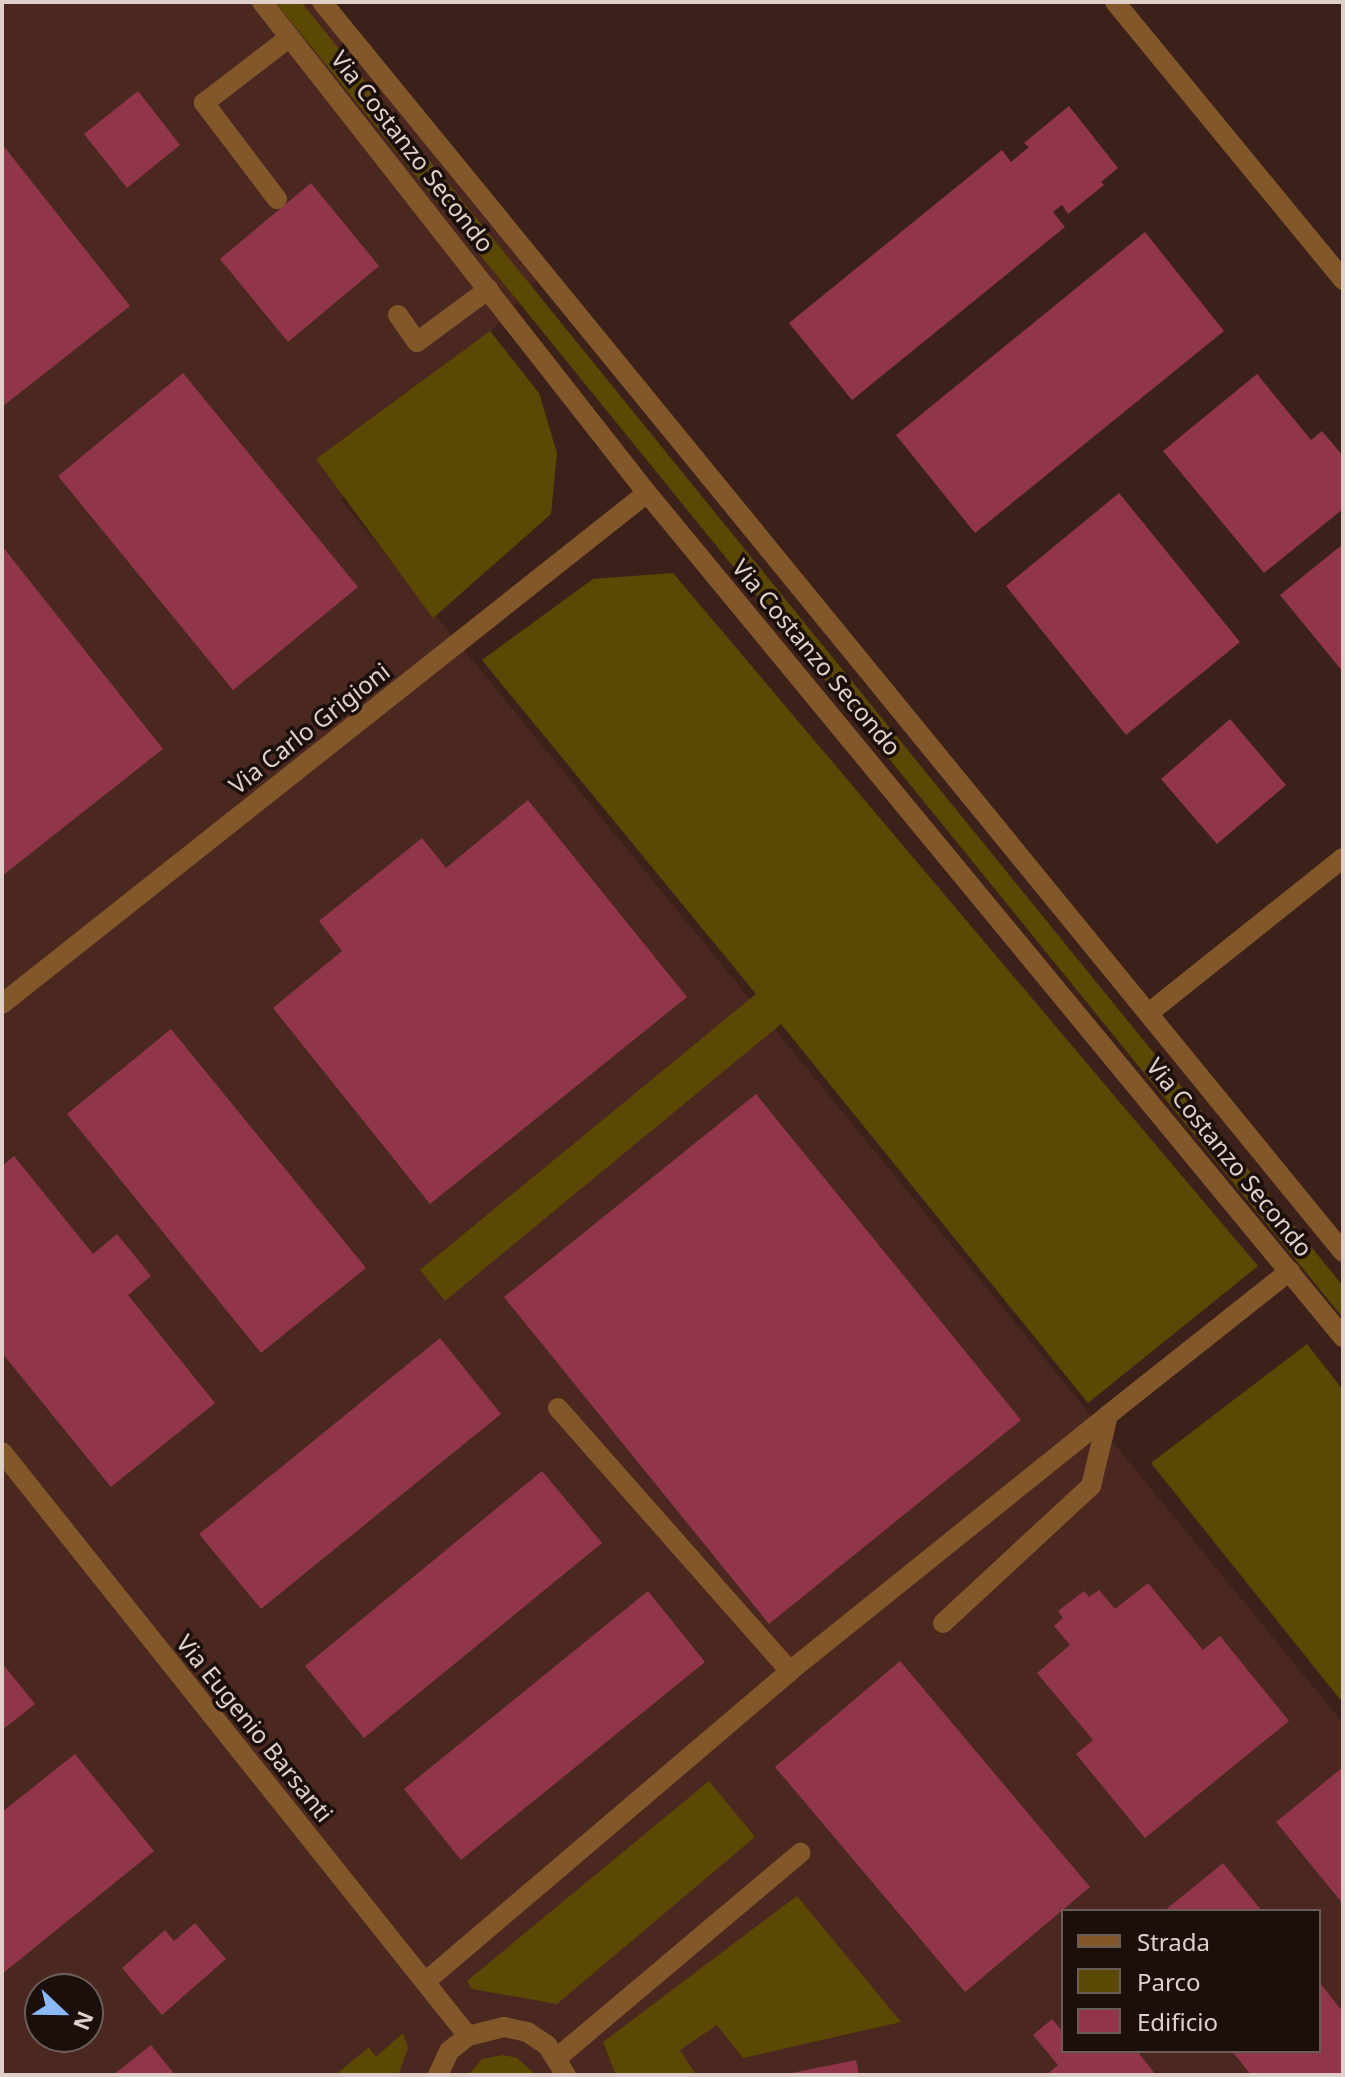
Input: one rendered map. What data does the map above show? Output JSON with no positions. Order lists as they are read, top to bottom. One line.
{"streets":{"street":["Via Costanzo Secondo","Via Carlo Grigioni","Via Eugenio Barsanti"]},"crossings":[["Via Costanzo Secondo","Via Carlo Grigioni"]],"legend":["Strada","Parco","Edificio"],"north":"right"}
